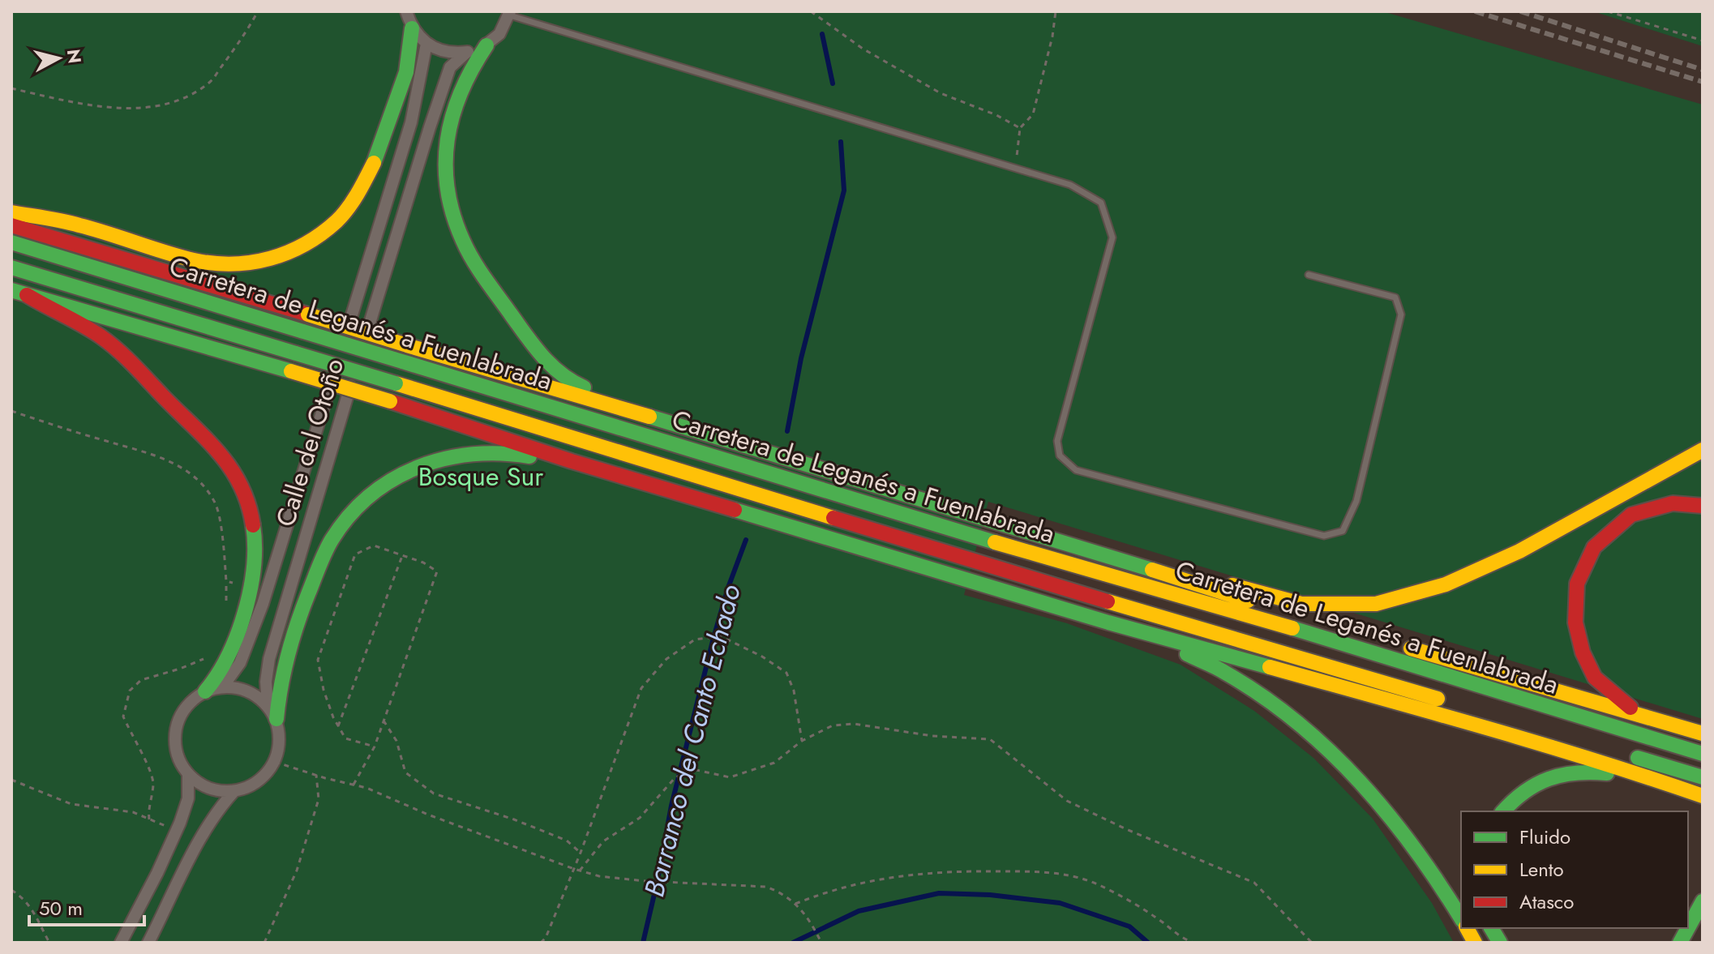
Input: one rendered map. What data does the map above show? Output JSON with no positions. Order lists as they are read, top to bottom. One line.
{"streets":{"highway":["Carretera de Leganés a Fuenlabrada"],"street":["Calle del Otoño"]},"water":["Barranco del Canto Echado"],"parks":["Bosque Sur"],"legend":["Fluido","Lento","Atasco"],"scale_bar":"50 m","north":"right"}
